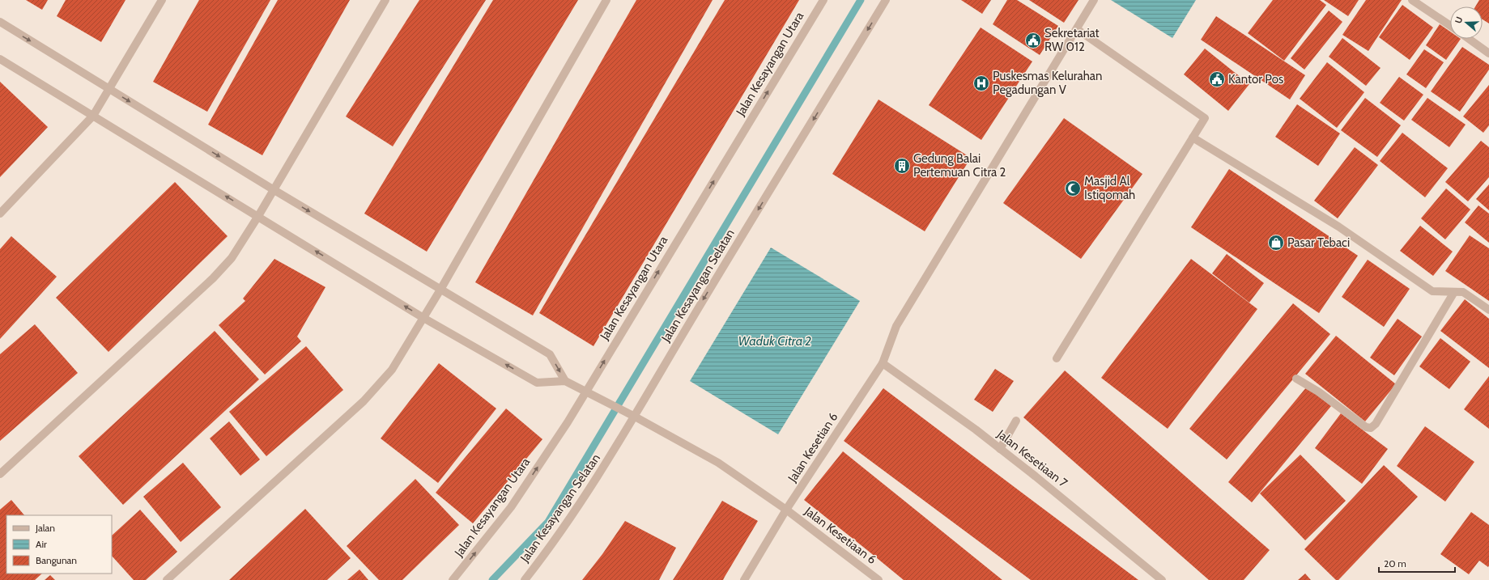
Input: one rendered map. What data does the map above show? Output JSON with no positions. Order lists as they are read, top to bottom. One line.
{"streets":{"street":["Jalan Kesayangan Utara","Jalan Kesayangan Selatan","Jalan Kesetian 6","Jalan Kesetiaan 7","Jalan Kesetiaan 6"]},"crossings":[["Jalan Kesayangan Utara","Jalan Kesetiaan 6"],["Jalan Kesayangan Selatan","Jalan Kesetiaan 6"],["Jalan Kesetian 6","Jalan Kesetiaan 7"],["Jalan Kesetian 6","Jalan Kesetiaan 6"]],"one_way":["Jalan Kesayangan Utara","Jalan Kesayangan Selatan"],"water":["Waduk Citra 2"],"places":{"public building":["Sekretariat RW 012","Kantor Pos"],"hospital":["Puskesmas Kelurahan Pegadungan V"],"building":["Gedung Balai Pertemuan Citra 2"],"mosque":["Masjid Al Istiqomah"],"shop":["Pasar Tebaci"]},"legend":["Jalan","Air","Bangunan"],"scale_bar":"20 m","north":"left"}
